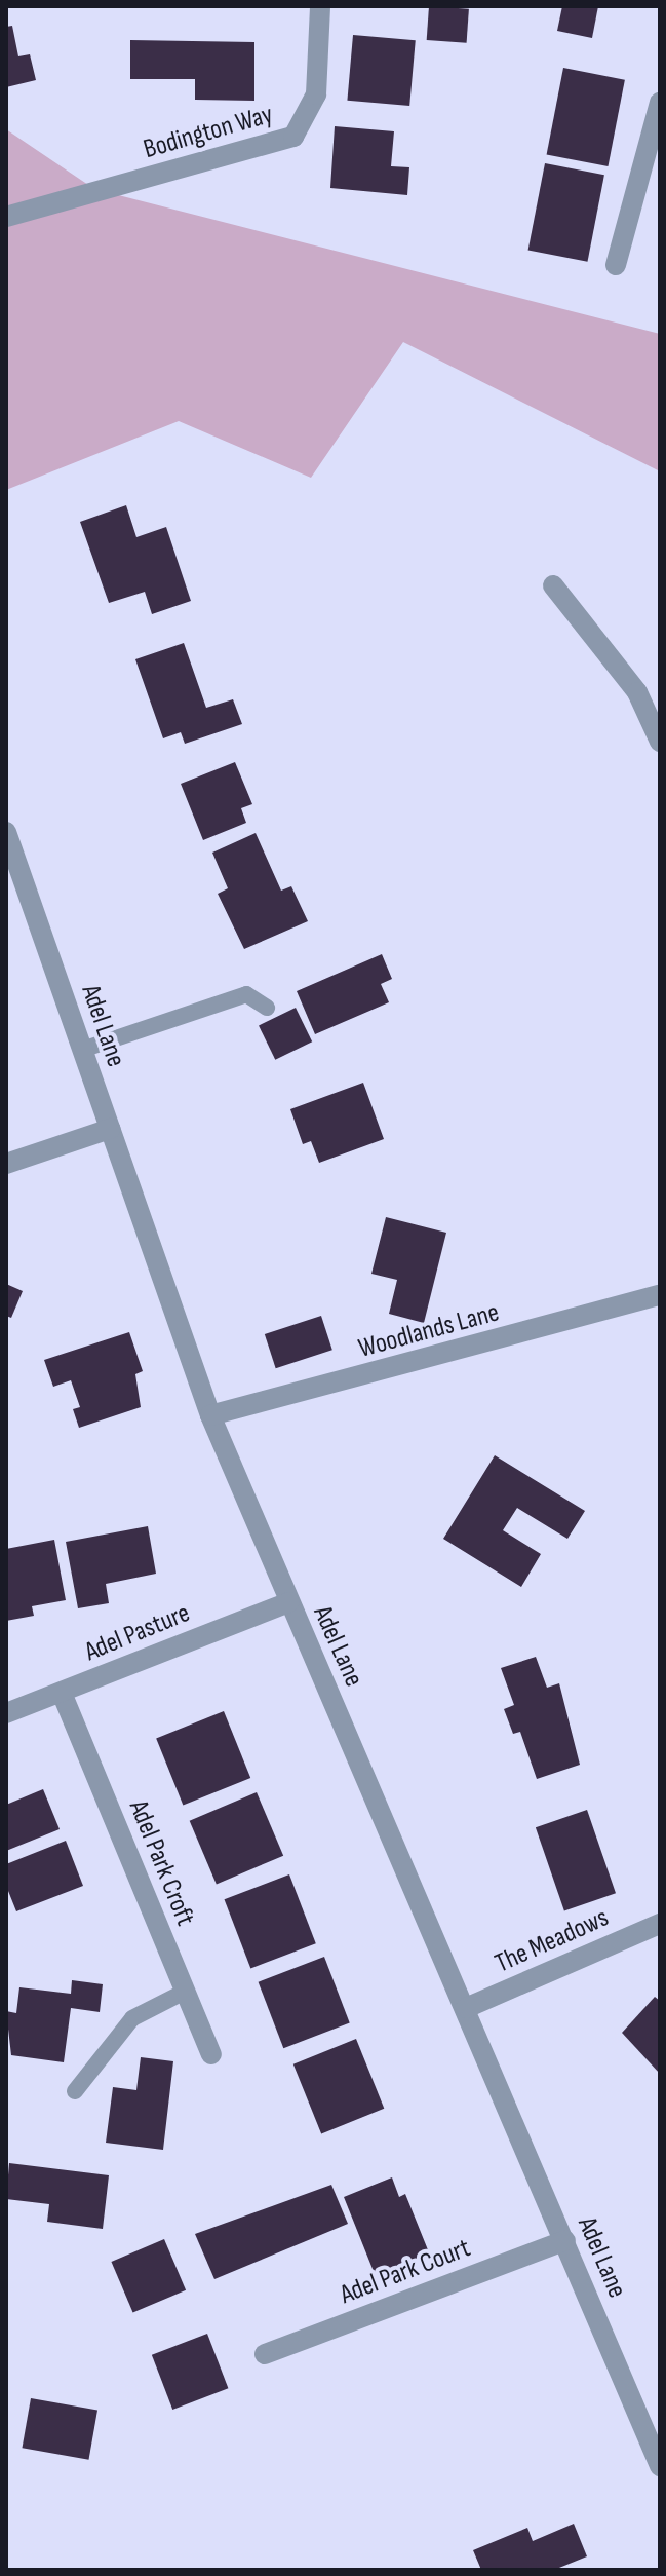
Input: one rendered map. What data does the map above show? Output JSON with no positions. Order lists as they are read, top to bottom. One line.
{"streets":{"street":["Bodington Way","Adel Lane","Woodlands Lane","Adel Pasture","Adel Park Croft","The Meadows","Adel Park Court"]},"crossings":[["Adel Lane","Woodlands Lane"],["Adel Lane","Adel Pasture"],["Adel Lane","The Meadows"],["Adel Lane","Adel Park Court"],["Adel Pasture","Adel Park Croft"]]}
